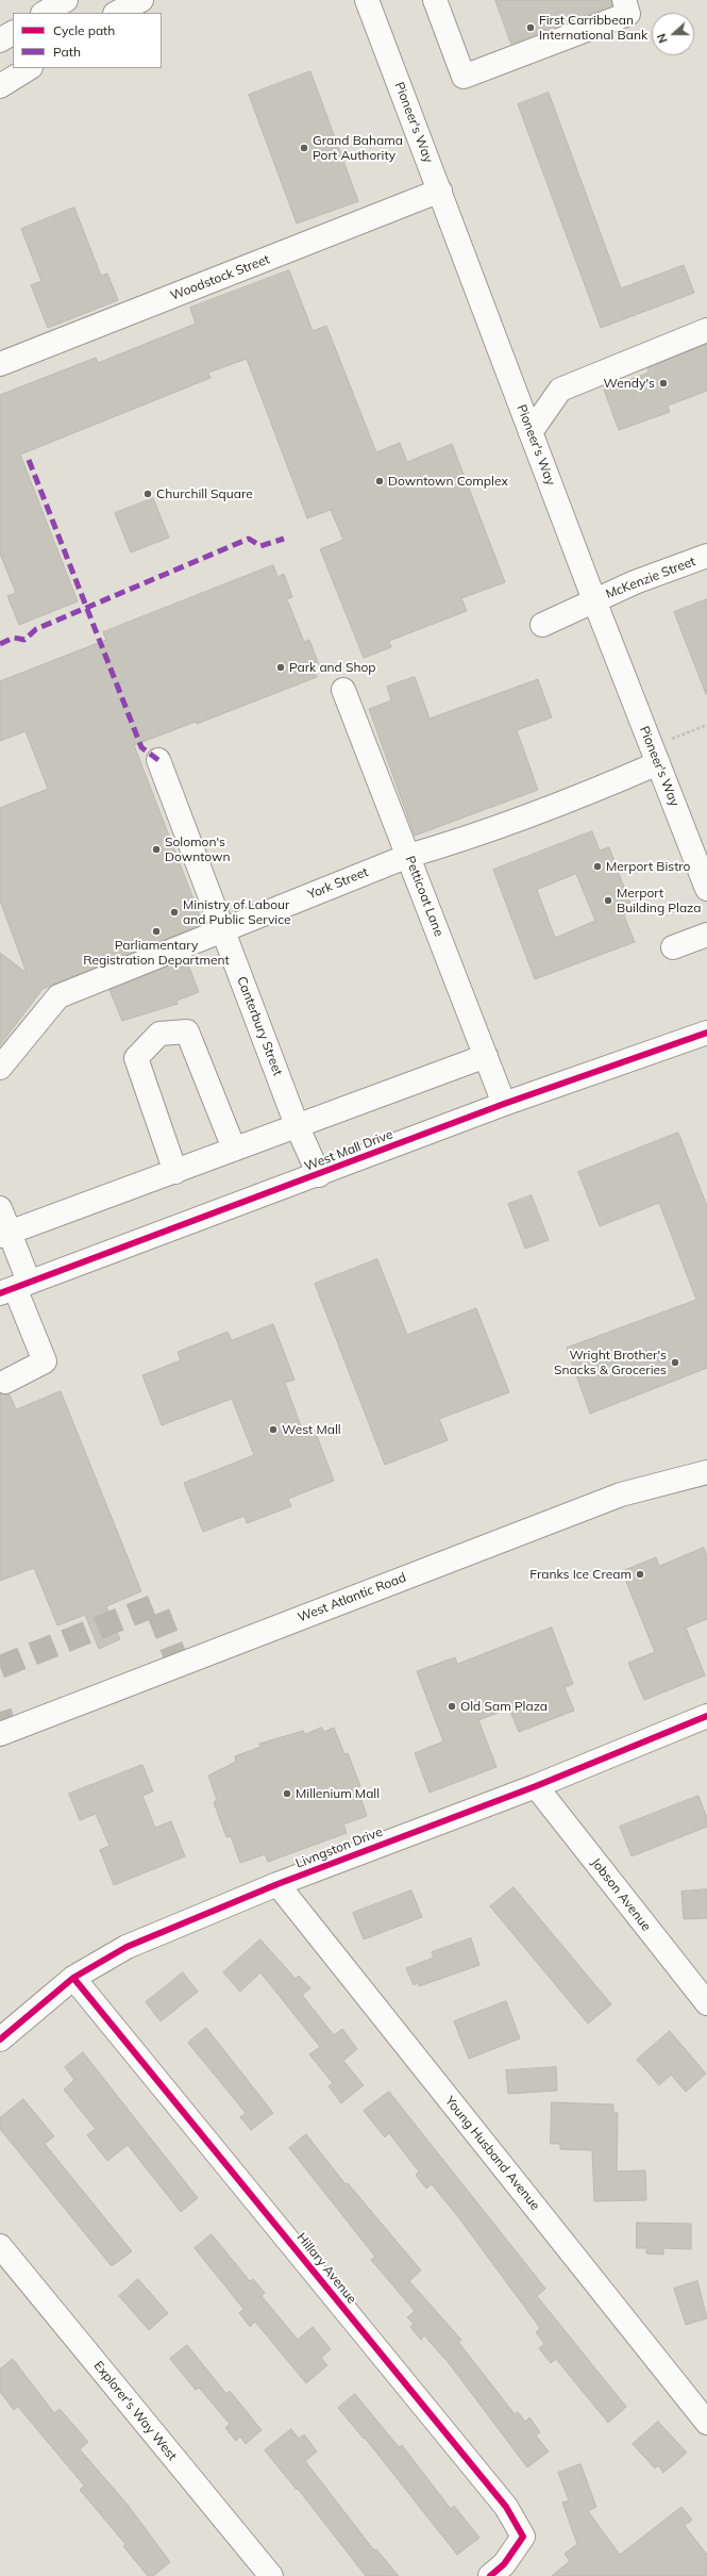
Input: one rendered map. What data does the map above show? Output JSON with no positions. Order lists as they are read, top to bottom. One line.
{"streets":{"street":["Pioneer's Way","Woodstock Street","McKenzie Street","York Street","Petticoat Lane","Canterbury Street","West Mall Drive","West Atlantic Road","Livngston Drive","Jobson Avenue","Young Husband Avenue","Hillary Avenue","Explorer's Way West"]},"crossings":[["Pioneer's Way","Woodstock Street"],["Pioneer's Way","McKenzie Street"],["Pioneer's Way","York Street"],["York Street","Petticoat Lane"],["York Street","Canterbury Street"],["Petticoat Lane","West Mall Drive"],["Canterbury Street","West Mall Drive"],["Livngston Drive","Jobson Avenue"],["Livngston Drive","Young Husband Avenue"],["Livngston Drive","Hillary Avenue"]],"places":["First Carribbean International Bank","Grand Bahama Port Authority","Wendy's","Downtown Complex","Churchill Square","Park and Shop","Solomon's Downtown","Merport Bistro","Merport Building Plaza","Ministry of Labour and Public Service","Parliamentary Registration Department","Wright Brother's Snacks & Groceries","West Mall","Franks Ice Cream","Old Sam Plaza","Millenium Mall"],"legend":["Cycle path","Path"],"north":"left"}
